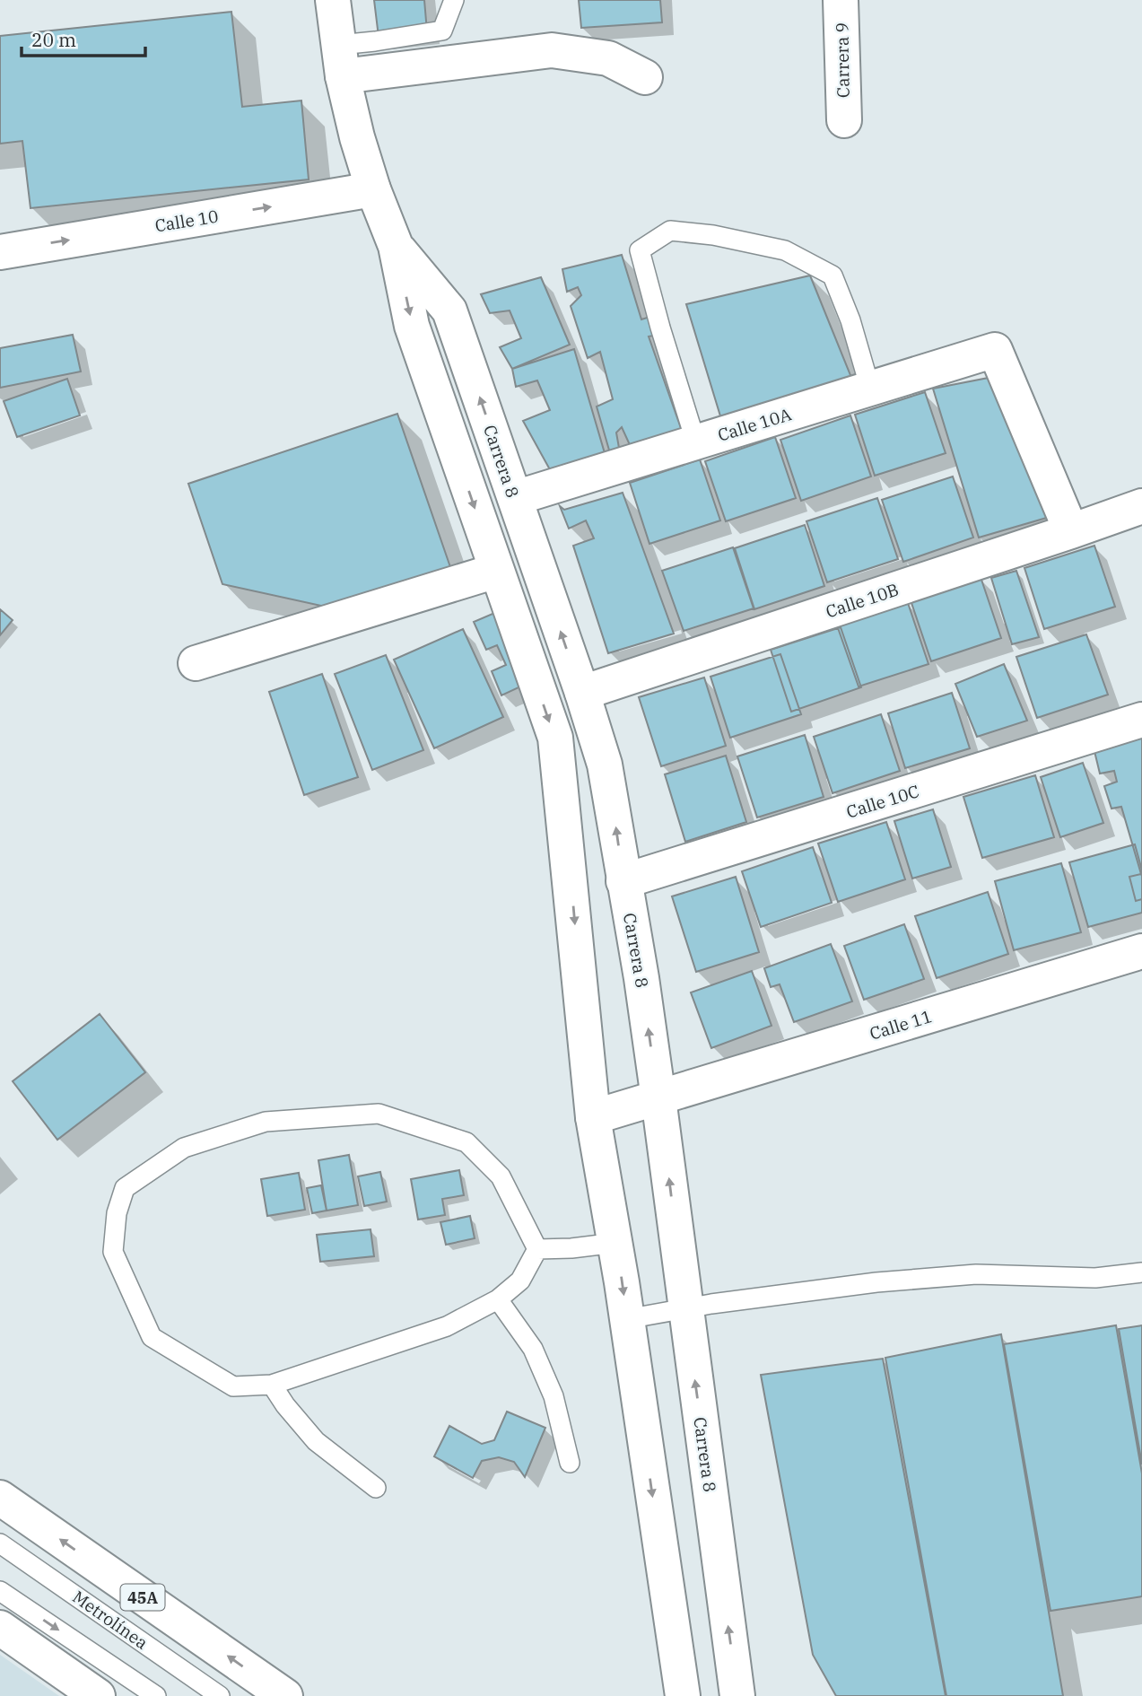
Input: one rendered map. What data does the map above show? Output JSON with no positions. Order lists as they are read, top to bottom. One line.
{"streets":{"main road":["Carrera 9","Calle 10","Calle 10A","Carrera 8","Calle 10B","Calle 10C","Calle 11","45A"],"lane":["Metrolínea"]},"crossings":[["Calle 10","Carrera 8"],["Calle 10A","Carrera 8"],["Calle 10A","Calle 10B"],["Carrera 8","Calle 10B"],["Carrera 8","Calle 10C"],["Carrera 8","Calle 11"]],"one_way":["Calle 10"],"scale_bar":"20 m"}
